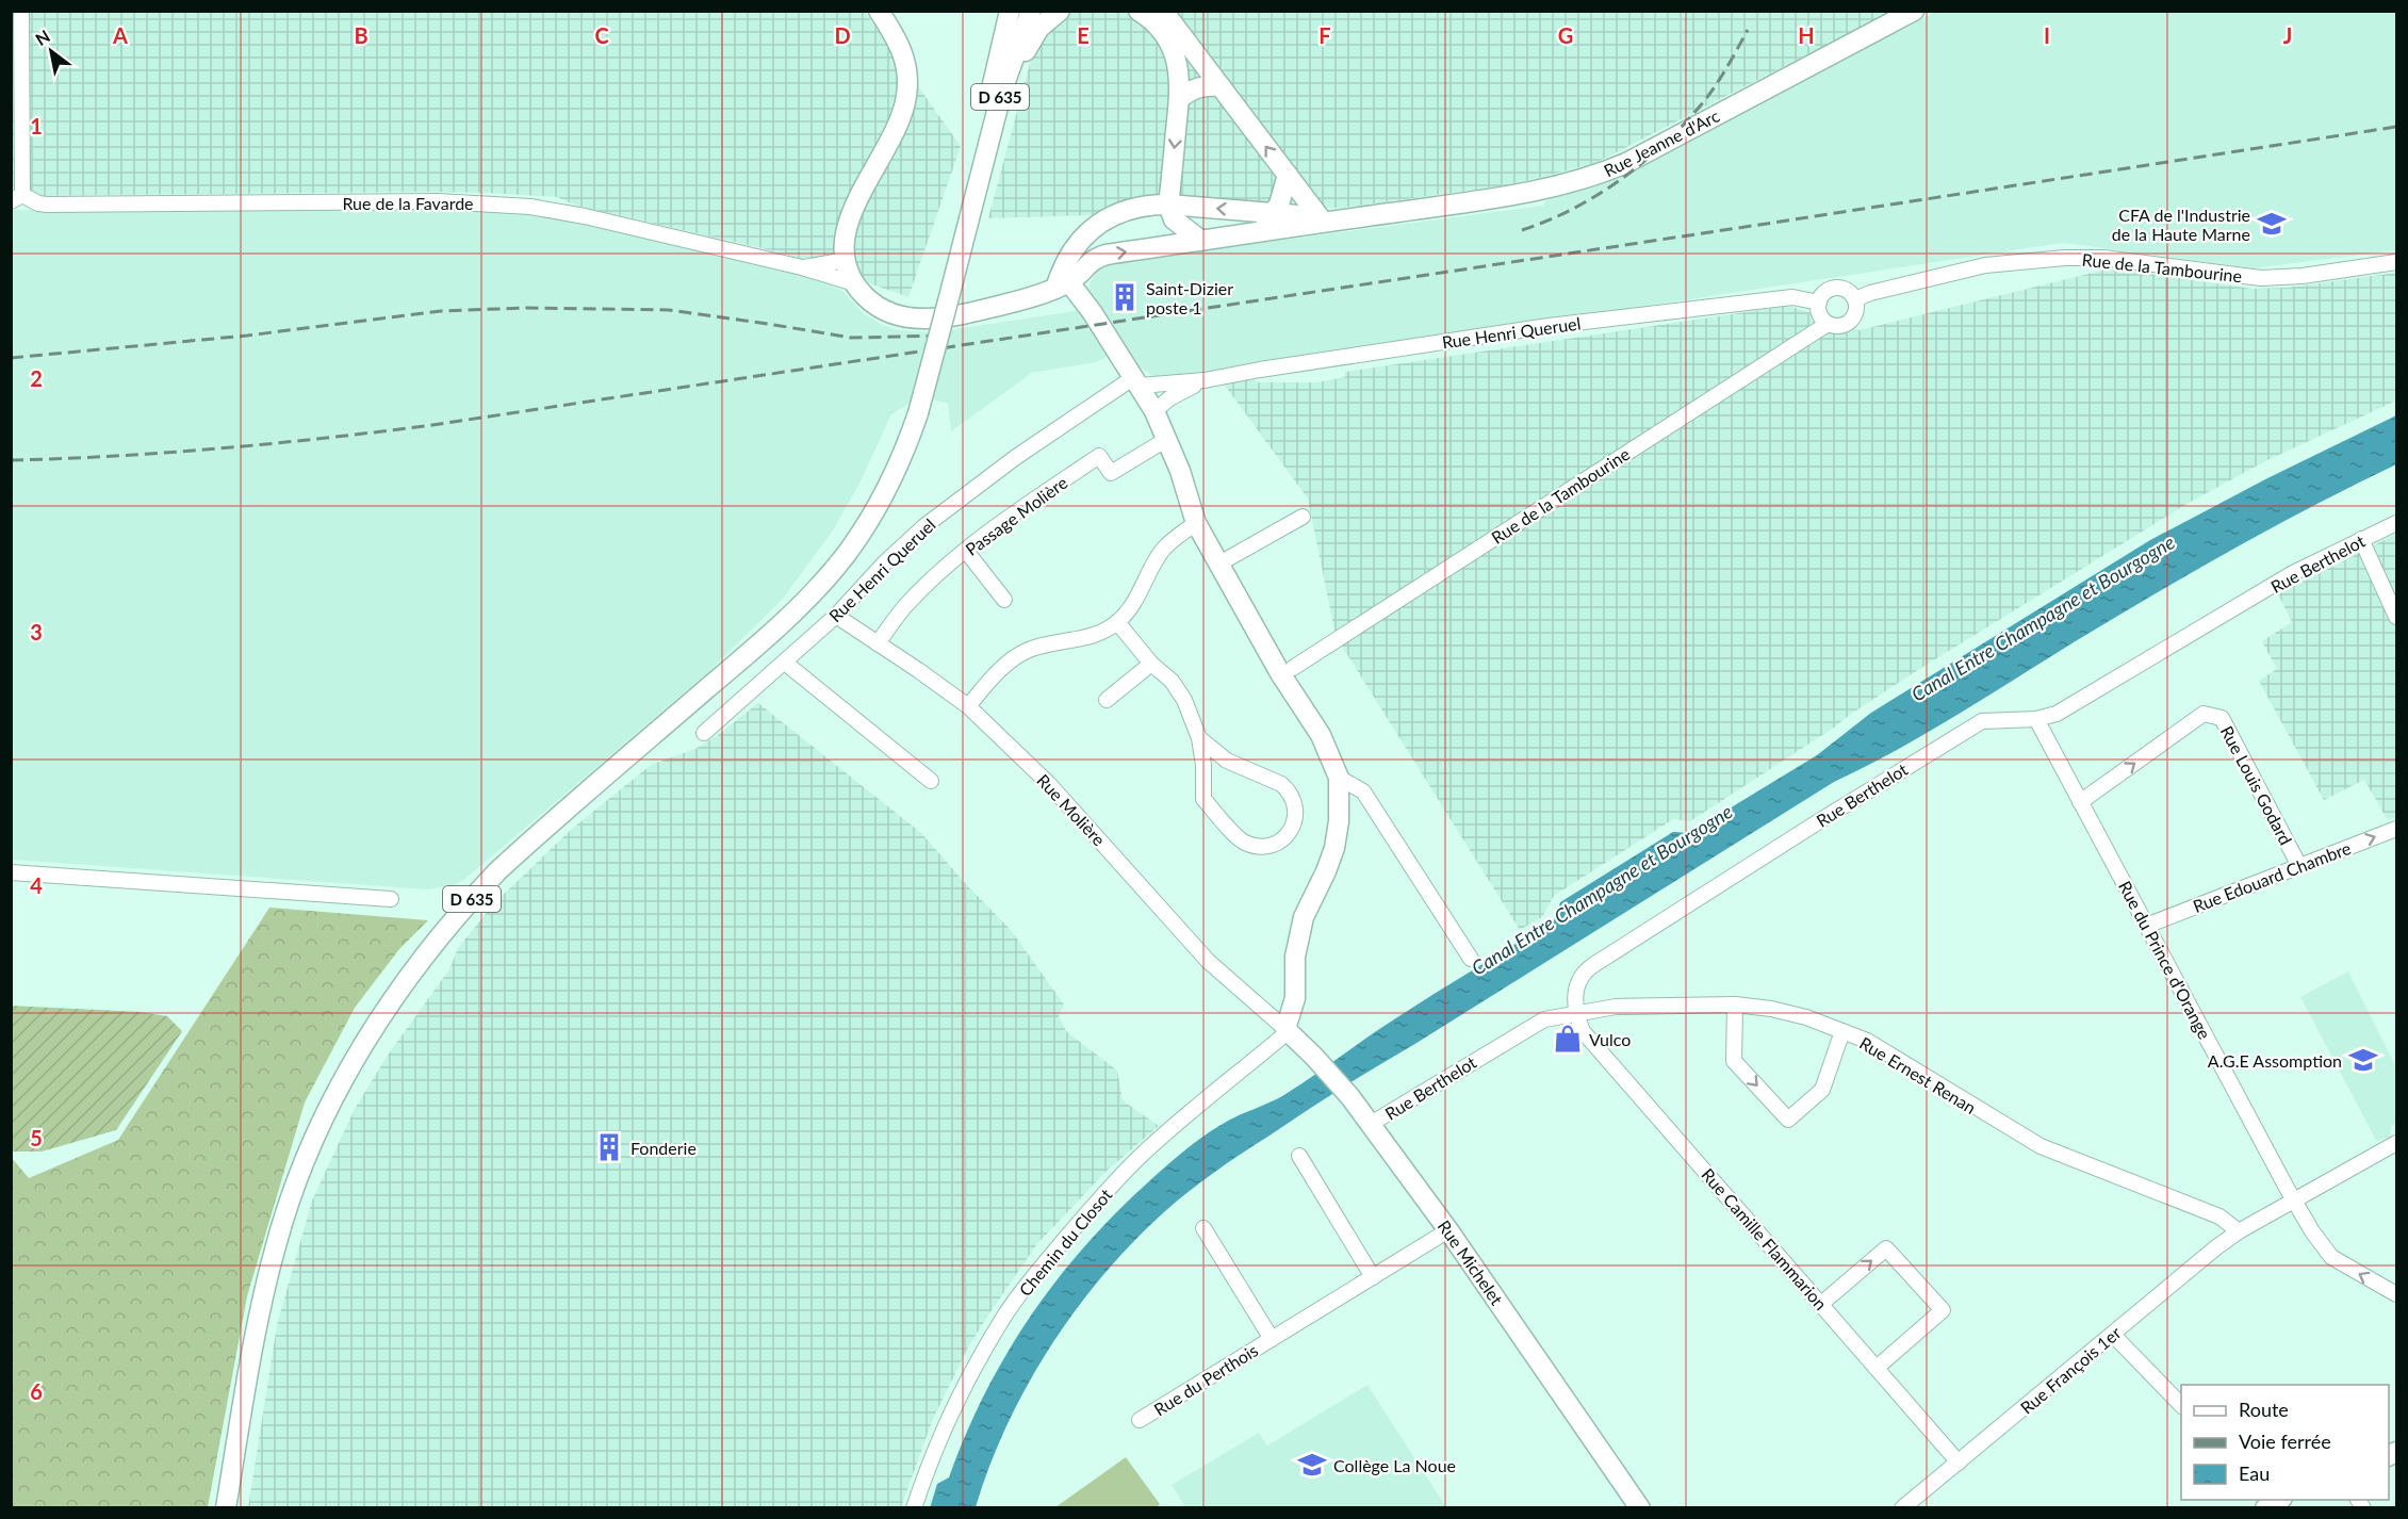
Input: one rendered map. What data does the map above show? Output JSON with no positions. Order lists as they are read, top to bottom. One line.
{"streets":{"main road":["D 635","Rue Jeanne d'Arc","Rue Michelet"],"street":["Rue de la Favarde","Rue de la Tambourine","Rue Henri Queruel","Passage Molière","Rue Berthelot","Rue Louis Godard","Rue Molière","Rue Edouard Chambre","Rue du Prince d'Orange","Rue Ernest Renan","Rue Camille Flammarion","Chemin du Closot","Rue François 1er","Rue du Perthois"]},"crossings":[["Rue de la Tambourine","Rue Henri Queruel"],["Rue Henri Queruel","Rue Molière"],["Passage Molière","Rue Molière"],["Rue Berthelot","Rue du Prince d'Orange"],["Rue Berthelot","Rue Ernest Renan"],["Rue Berthelot","Rue Camille Flammarion"],["Rue Berthelot","Rue Michelet"],["Rue Louis Godard","Rue Edouard Chambre"],["Rue Louis Godard","Rue du Prince d'Orange"],["Rue Molière","Chemin du Closot"],["Rue Molière","Rue Michelet"],["Rue Edouard Chambre","Rue du Prince d'Orange"],["Rue du Prince d'Orange","Rue François 1er"],["Rue Ernest Renan","Rue Camille Flammarion"],["Rue Ernest Renan","Rue François 1er"],["Rue Camille Flammarion","Rue François 1er"],["Chemin du Closot","Rue Michelet"],["Rue Michelet","Rue du Perthois"]],"one_way":["Rue Edouard Chambre"],"water":["Canal Entre Champagne et Bourgogne"],"places":{"school or university":["CFA de l'Industrie de la Haute Marne","A.G.E Assomption","Collège La Noue"],"building":["Saint-Dizier poste 1","Fonderie"],"shop":["Vulco"]},"legend":["Route","Voie ferrée","Eau"],"north":"top left","grid":{"columns":["A","B","C","D","E","F","G","H","I","J"],"rows":["1","2","3","4","5","6"]}}
